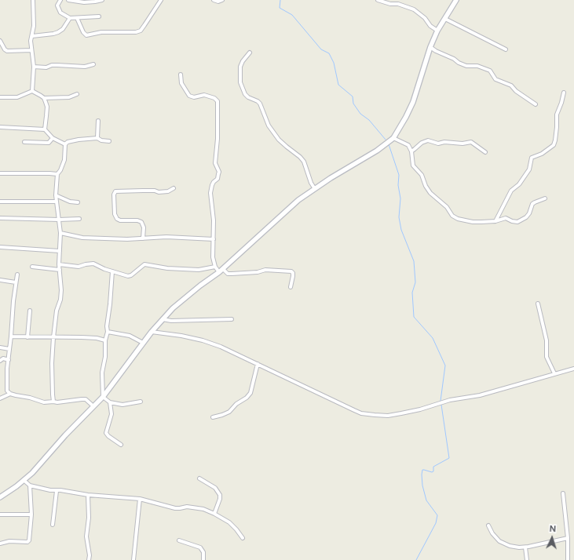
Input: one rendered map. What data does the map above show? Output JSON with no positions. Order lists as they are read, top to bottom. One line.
{"north":"top"}
